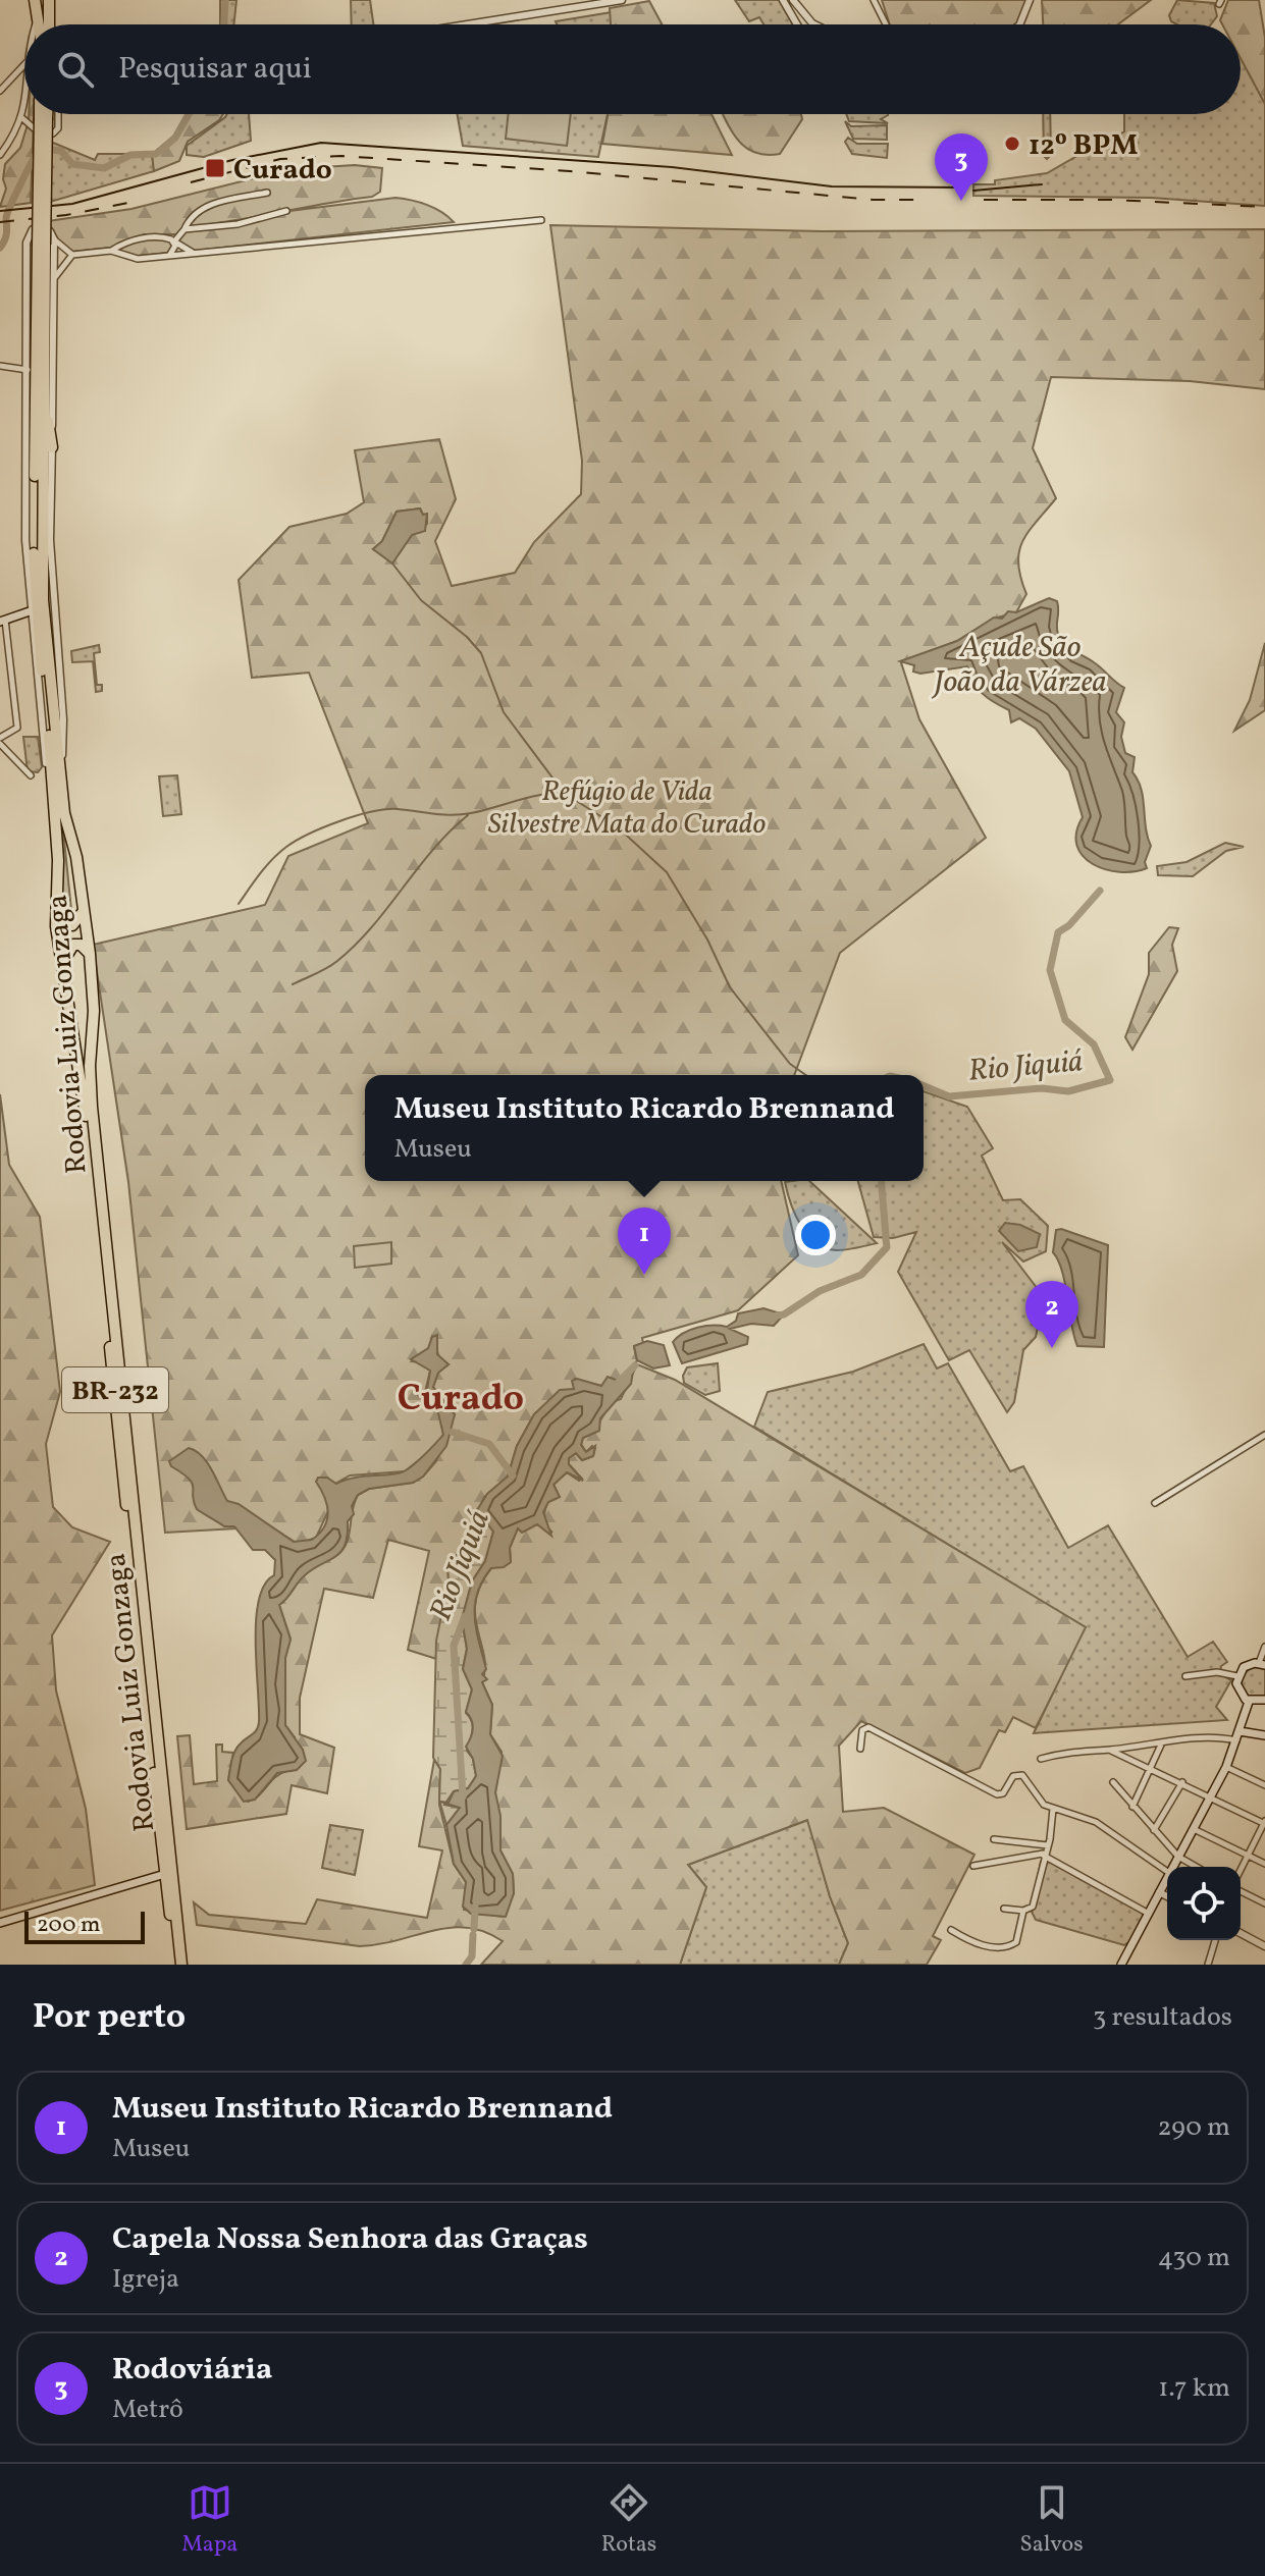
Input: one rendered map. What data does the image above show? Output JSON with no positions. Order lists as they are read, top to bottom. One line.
{"streets":{"highway":["Rodovia Luiz Gonzaga","BR-232"]},"districts":["Curado"],"water":["Açude São João da Várzea","Rio Jiquiá"],"parks":["Refúgio de Vida Silvestre Mata do Curado"],"places":{"other":["12º BPM"],"transit":["Curado"]},"scale_bar":"200 m","page":{"search":"Pesquisar aqui","pins":["3","1","2"],"popup":["Museu Instituto Ricardo Brennand","Museu"],"scale":"200 m","heading":["Por perto","3 resultados"],"list":[{"mark":"1","name":"Museu Instituto Ricardo Brennand","note":"Museu","value":"290 m"},{"mark":"2","name":"Capela Nossa Senhora das Graças","note":"Igreja","value":"430 m"},{"mark":"3","name":"Rodoviária","note":"Metrô","value":"1.7 km"}],"nav":["Mapa","Rotas","Salvos"]}}
